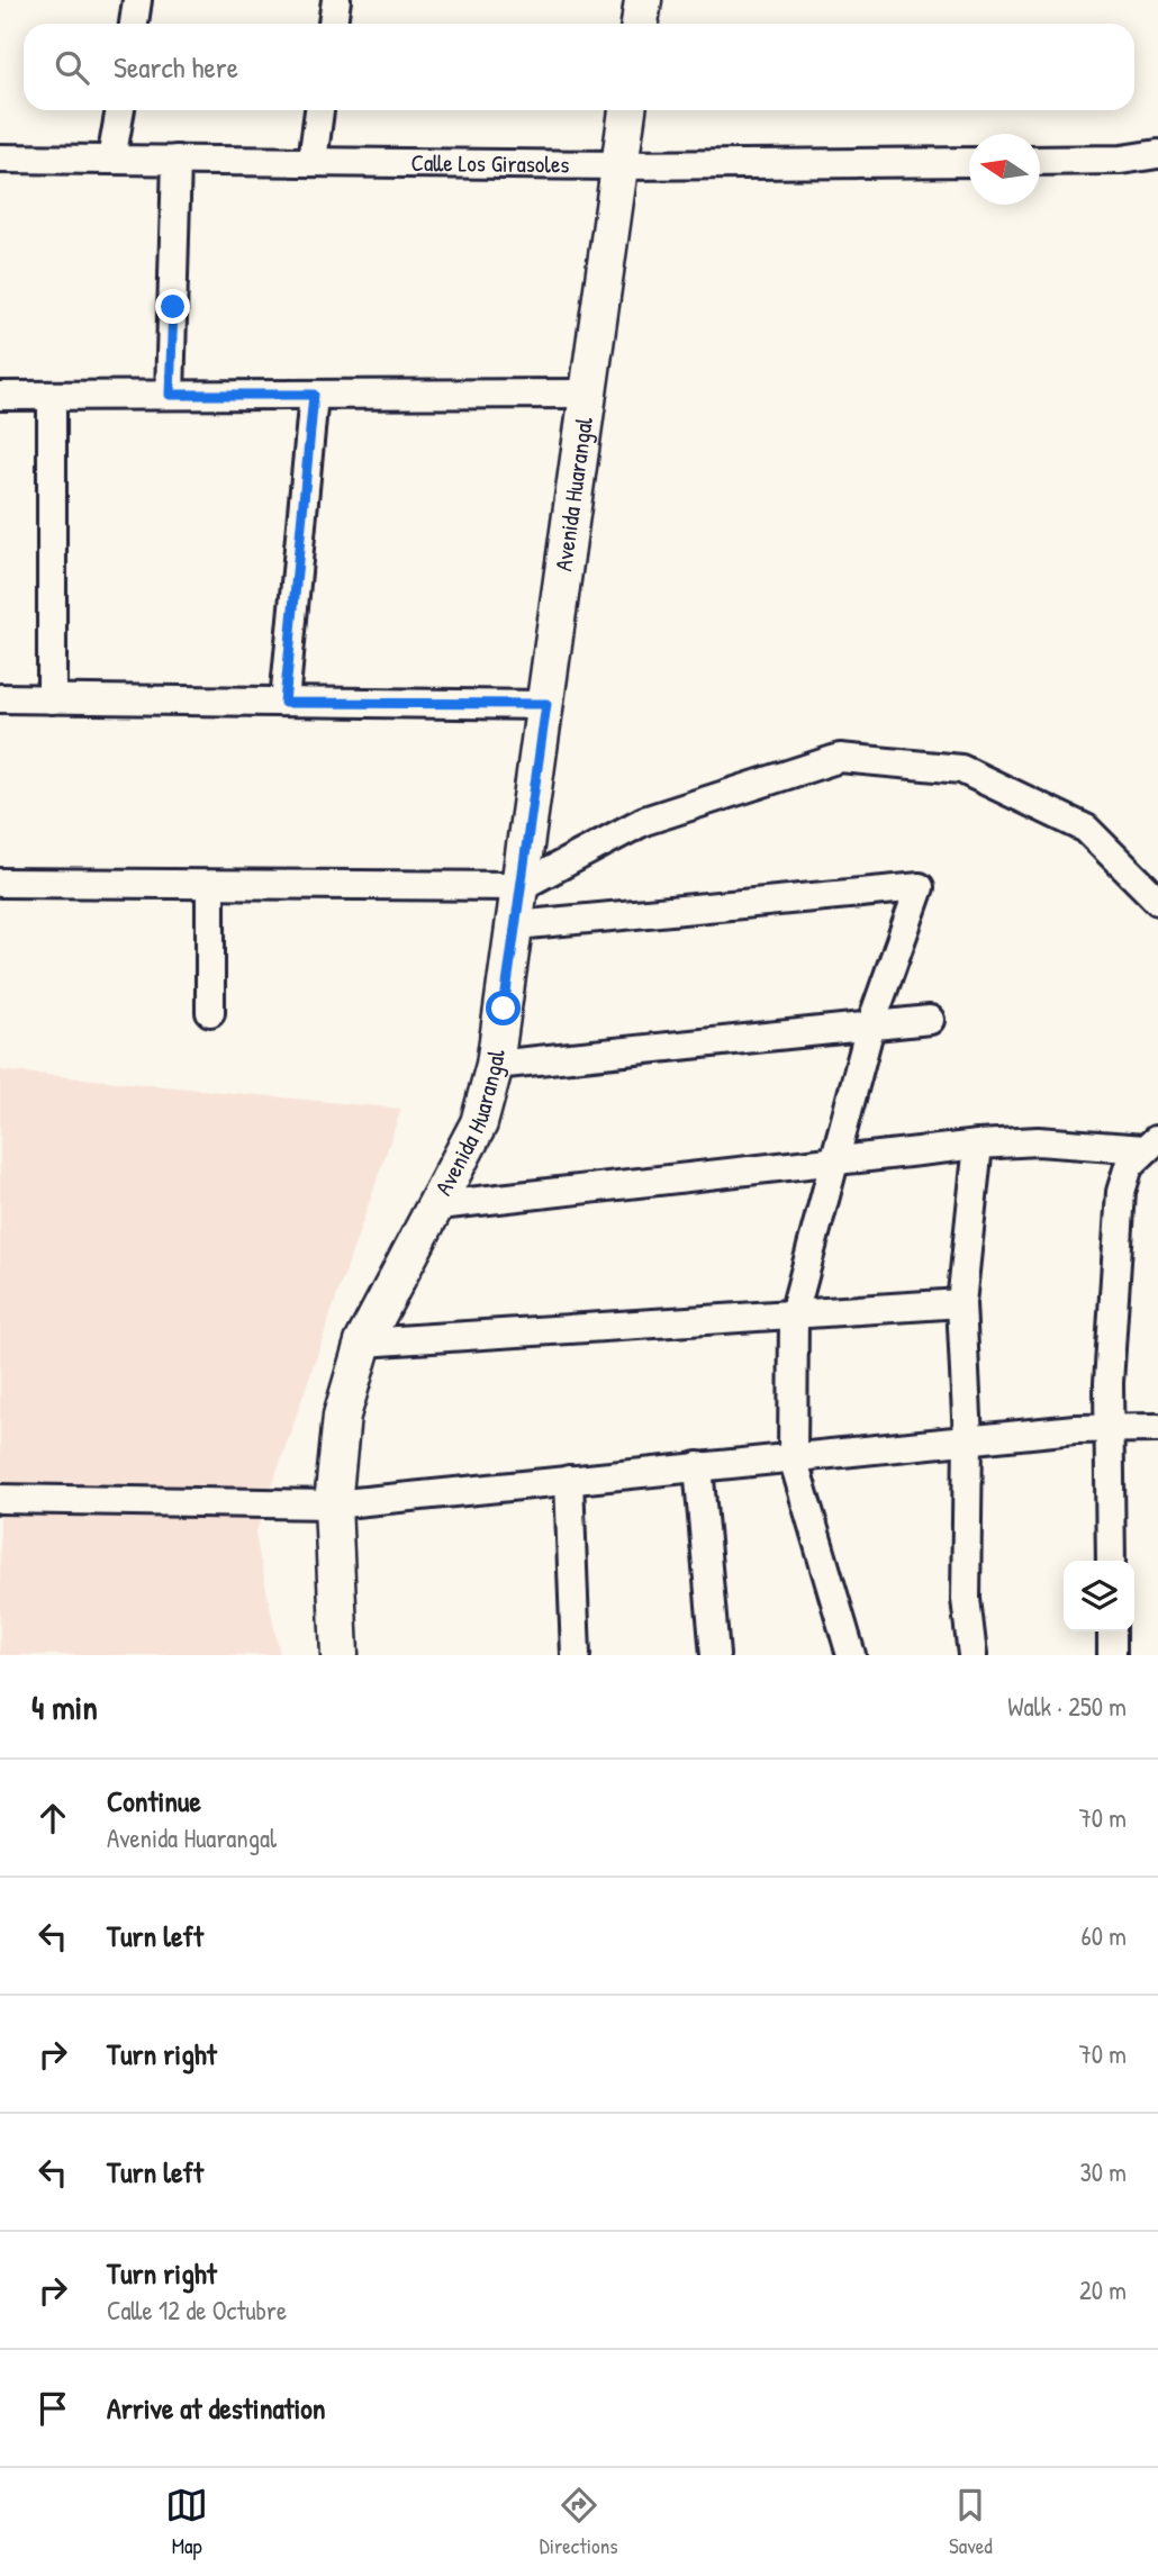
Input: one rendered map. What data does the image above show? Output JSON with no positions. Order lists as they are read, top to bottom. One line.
{"streets":{"main road":["Avenida Huarangal"],"street":["Calle Los Girasoles"]},"crossings":[["Calle Los Girasoles","Avenida Huarangal"]],"north":"left","page":{"search":"Search here","heading":["4 min","Walk · 250 m"],"list":[["Continue","Avenida Huarangal","70 m"],["Turn left","60 m"],["Turn right","70 m"],["Turn left","30 m"],["Turn right","Calle 12 de Octubre","20 m"],"Arrive at destination"],"nav":["Map","Directions","Saved"]}}
